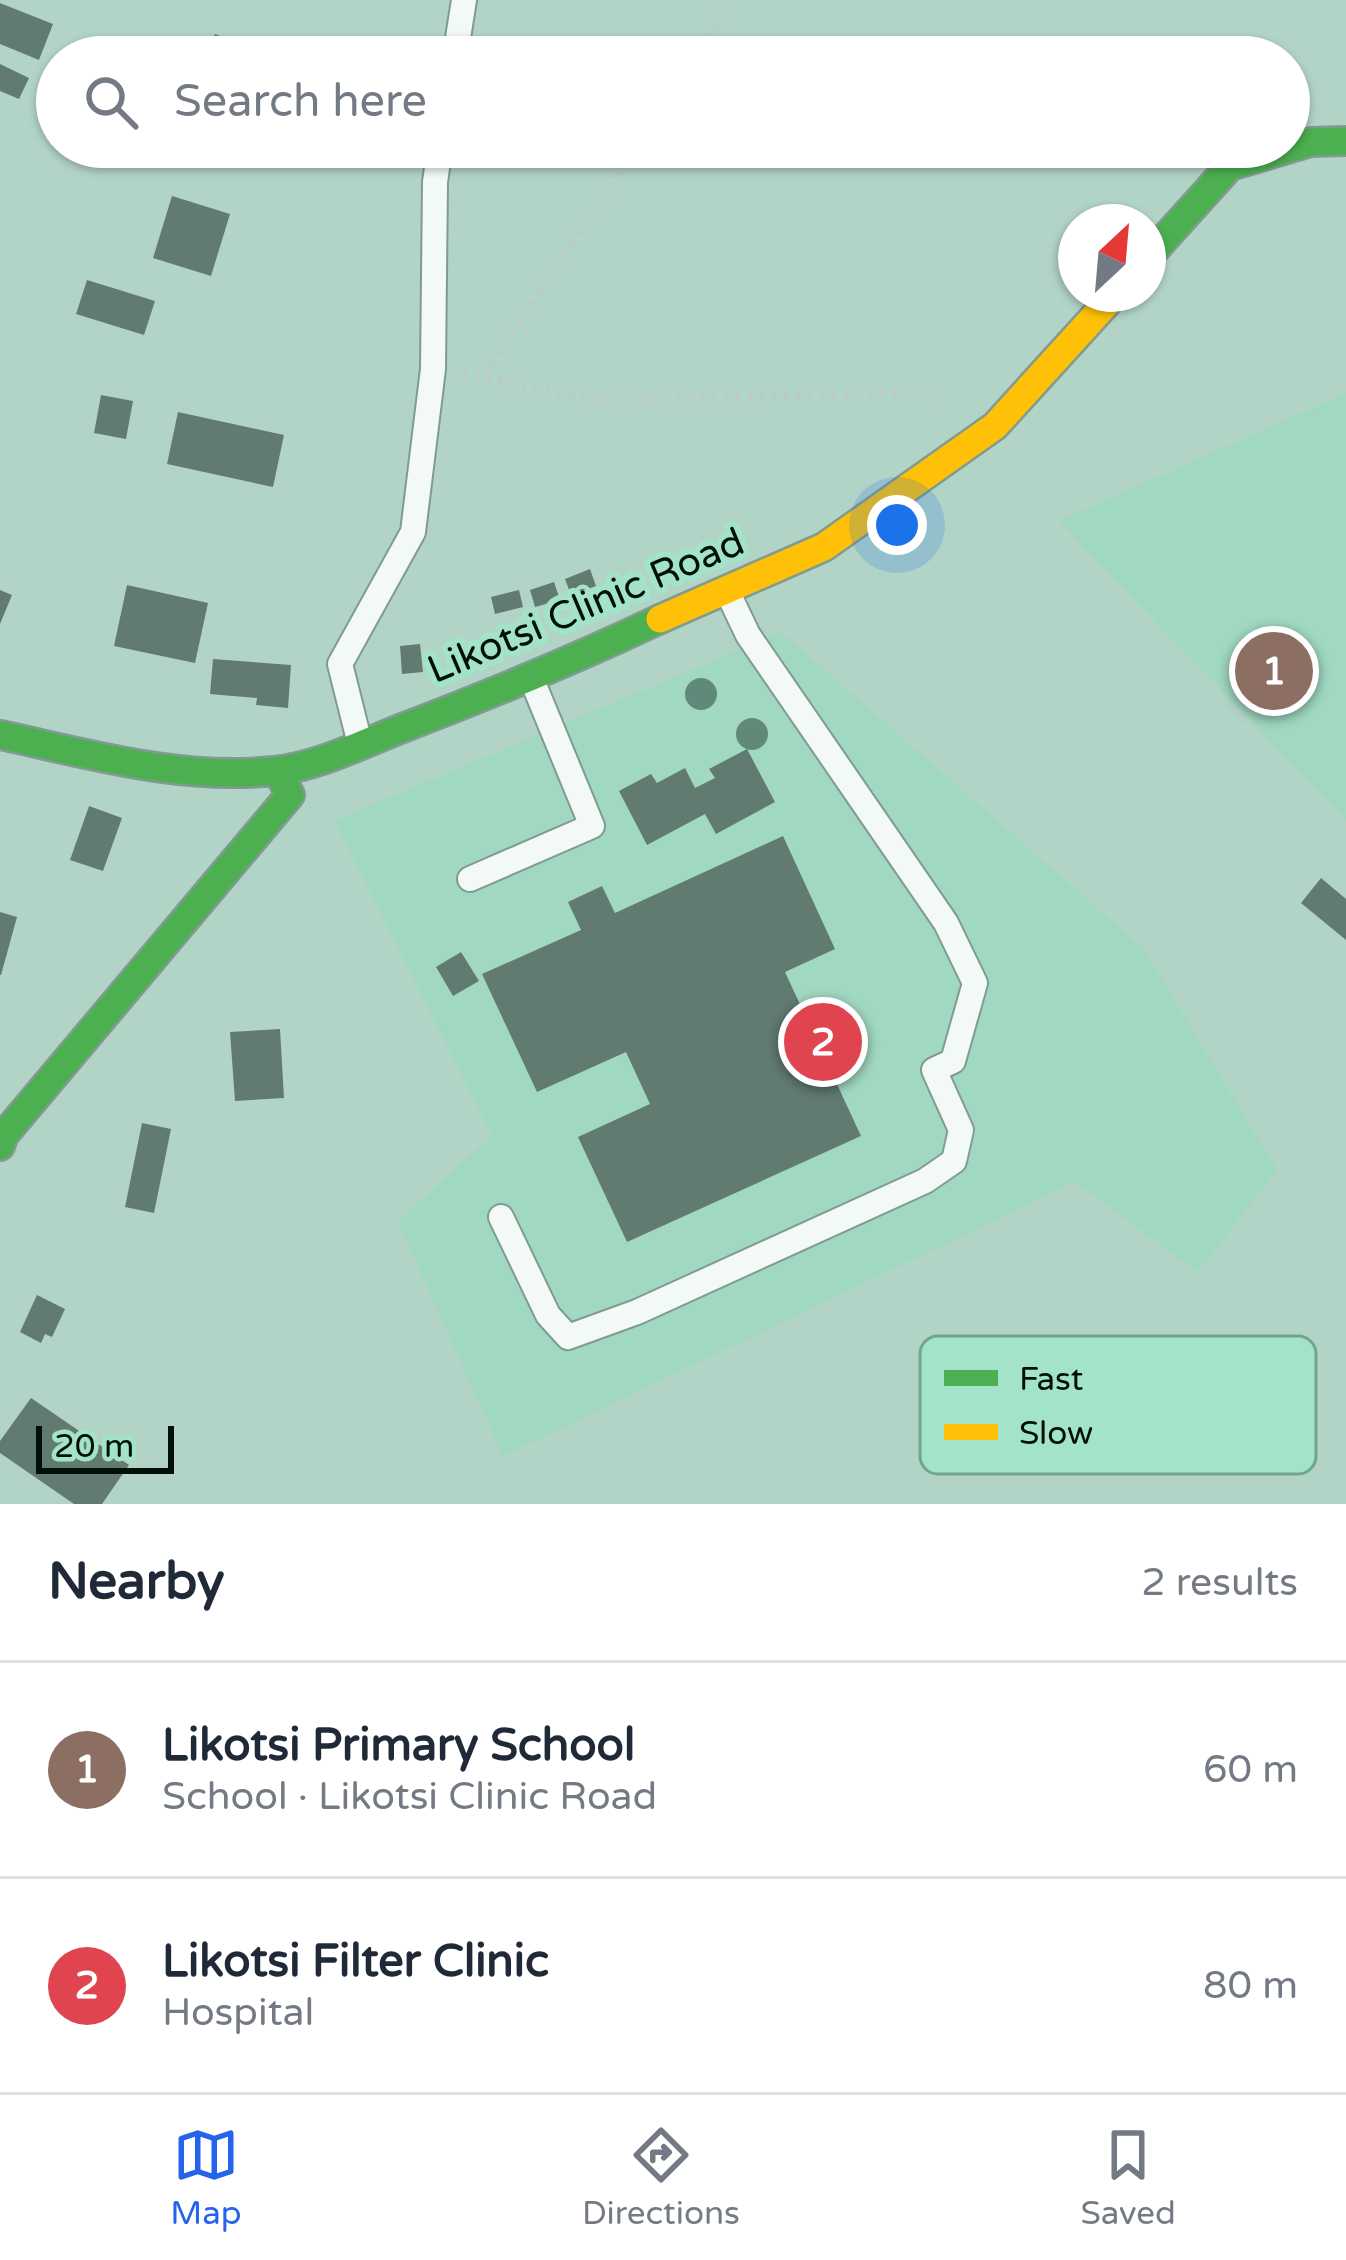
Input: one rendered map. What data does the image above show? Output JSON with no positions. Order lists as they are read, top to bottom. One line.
{"streets":{"street":["Likotsi Clinic Road"]},"legend":["Fast","Slow"],"scale_bar":"20 m","north":"top right","page":{"search":"Search here","pins":["1","2"],"scale":"20 m","heading":["Nearby","2 results"],"list":[{"mark":"1","name":"Likotsi Primary School","note":"School · Likotsi Clinic Road","value":"60 m"},{"mark":"2","name":"Likotsi Filter Clinic","note":"Hospital","value":"80 m"}],"nav":["Map","Directions","Saved"]}}
